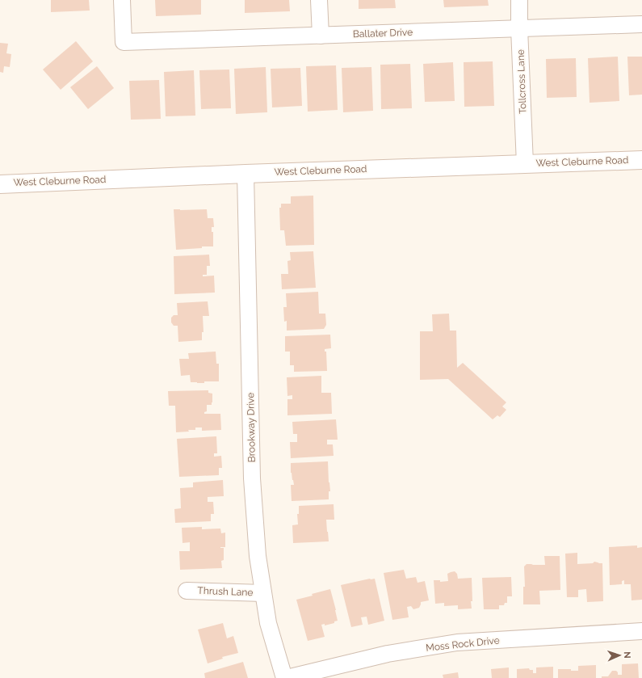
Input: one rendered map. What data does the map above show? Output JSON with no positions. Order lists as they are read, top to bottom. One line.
{"streets":{"street":["Ballater Drive","Tollcross Lane","West Cleburne Road","Brookway Drive","Thrush Lane","Moss Rock Drive"]},"crossings":[["Ballater Drive","Tollcross Lane"],["Tollcross Lane","West Cleburne Road"],["West Cleburne Road","Brookway Drive"],["Brookway Drive","Thrush Lane"]],"north":"right"}
